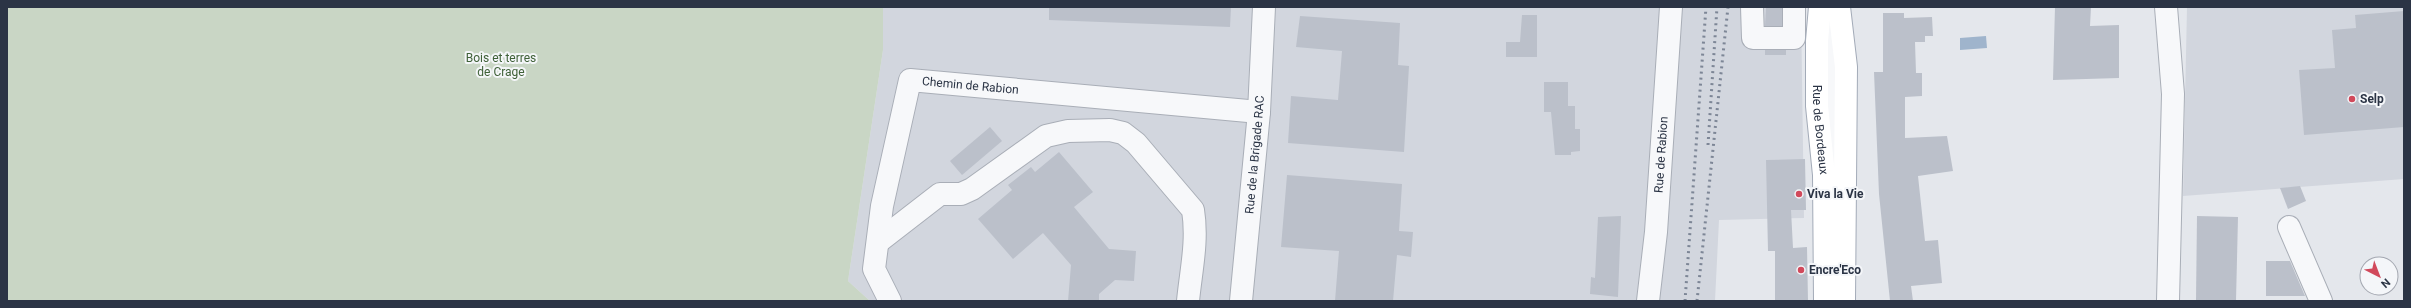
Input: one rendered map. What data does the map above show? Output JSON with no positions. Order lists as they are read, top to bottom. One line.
{"streets":{"main road":["Rue de Bordeaux"],"street":["Chemin de Rabion","Rue de la Brigade RAC","Rue de Rabion"]},"crossings":[["Chemin de Rabion","Rue de la Brigade RAC"]],"parks":["Bois et terres de Crage"],"places":["Selp","Viva la Vie","Encre'Eco"],"north":"bottom right"}
